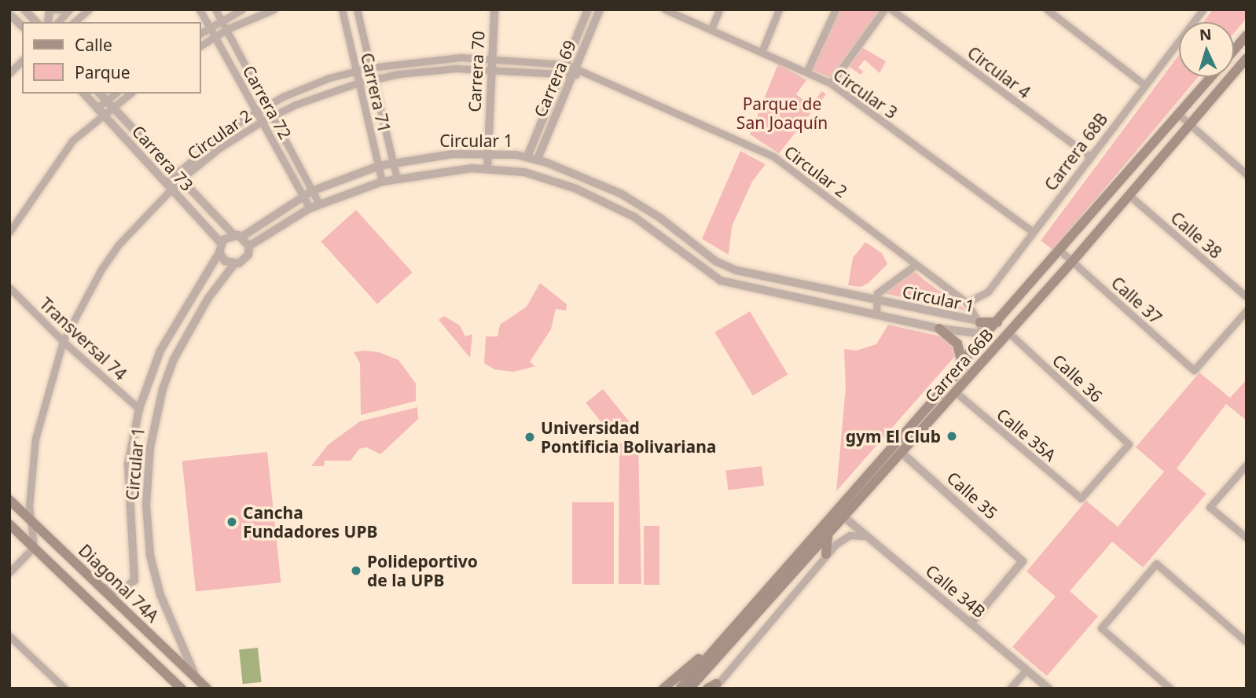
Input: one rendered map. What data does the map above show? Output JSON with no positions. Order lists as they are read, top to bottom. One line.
{"streets":{"main road":["Carrera 66B","Diagonal 74A"],"street":["Carrera 70","Circular 4","Carrera 69","Carrera 71","Circular 3","Carrera 72","Circular 2","Circular 1","Carrera 68B","Carrera 73","Calle 38","Calle 37","Transversal 74","Calle 36","Calle 35A","Calle 35","Calle 34B"]},"crossings":[["Carrera 70","Circular 2"],["Carrera 70","Circular 1"],["Circular 4","Carrera 68B"],["Carrera 69","Circular 2"],["Carrera 69","Circular 1"],["Carrera 71","Circular 2"],["Carrera 71","Circular 1"],["Circular 3","Carrera 68B"],["Carrera 72","Circular 2"],["Carrera 72","Circular 1"],["Circular 2","Circular 1"],["Circular 2","Carrera 68B"],["Circular 2","Carrera 73"],["Circular 2","Transversal 74"],["Circular 2","Diagonal 74A"],["Circular 1","Carrera 73"],["Circular 1","Transversal 74"],["Circular 1","Carrera 66B"],["Circular 1","Diagonal 74A"],["Calle 38","Carrera 66B"],["Calle 37","Carrera 66B"],["Carrera 66B","Calle 36"],["Carrera 66B","Calle 35A"],["Carrera 66B","Calle 35"],["Carrera 66B","Calle 34B"],["Calle 36","Calle 35A"],["Calle 35","Calle 34B"]],"parks":["Parque de San Joaquín"],"places":["gym El Club","Universidad Pontificia Bolivariana","Cancha Fundadores UPB","Polideportivo de la UPB"],"legend":["Calle","Parque"],"north":"top"}
